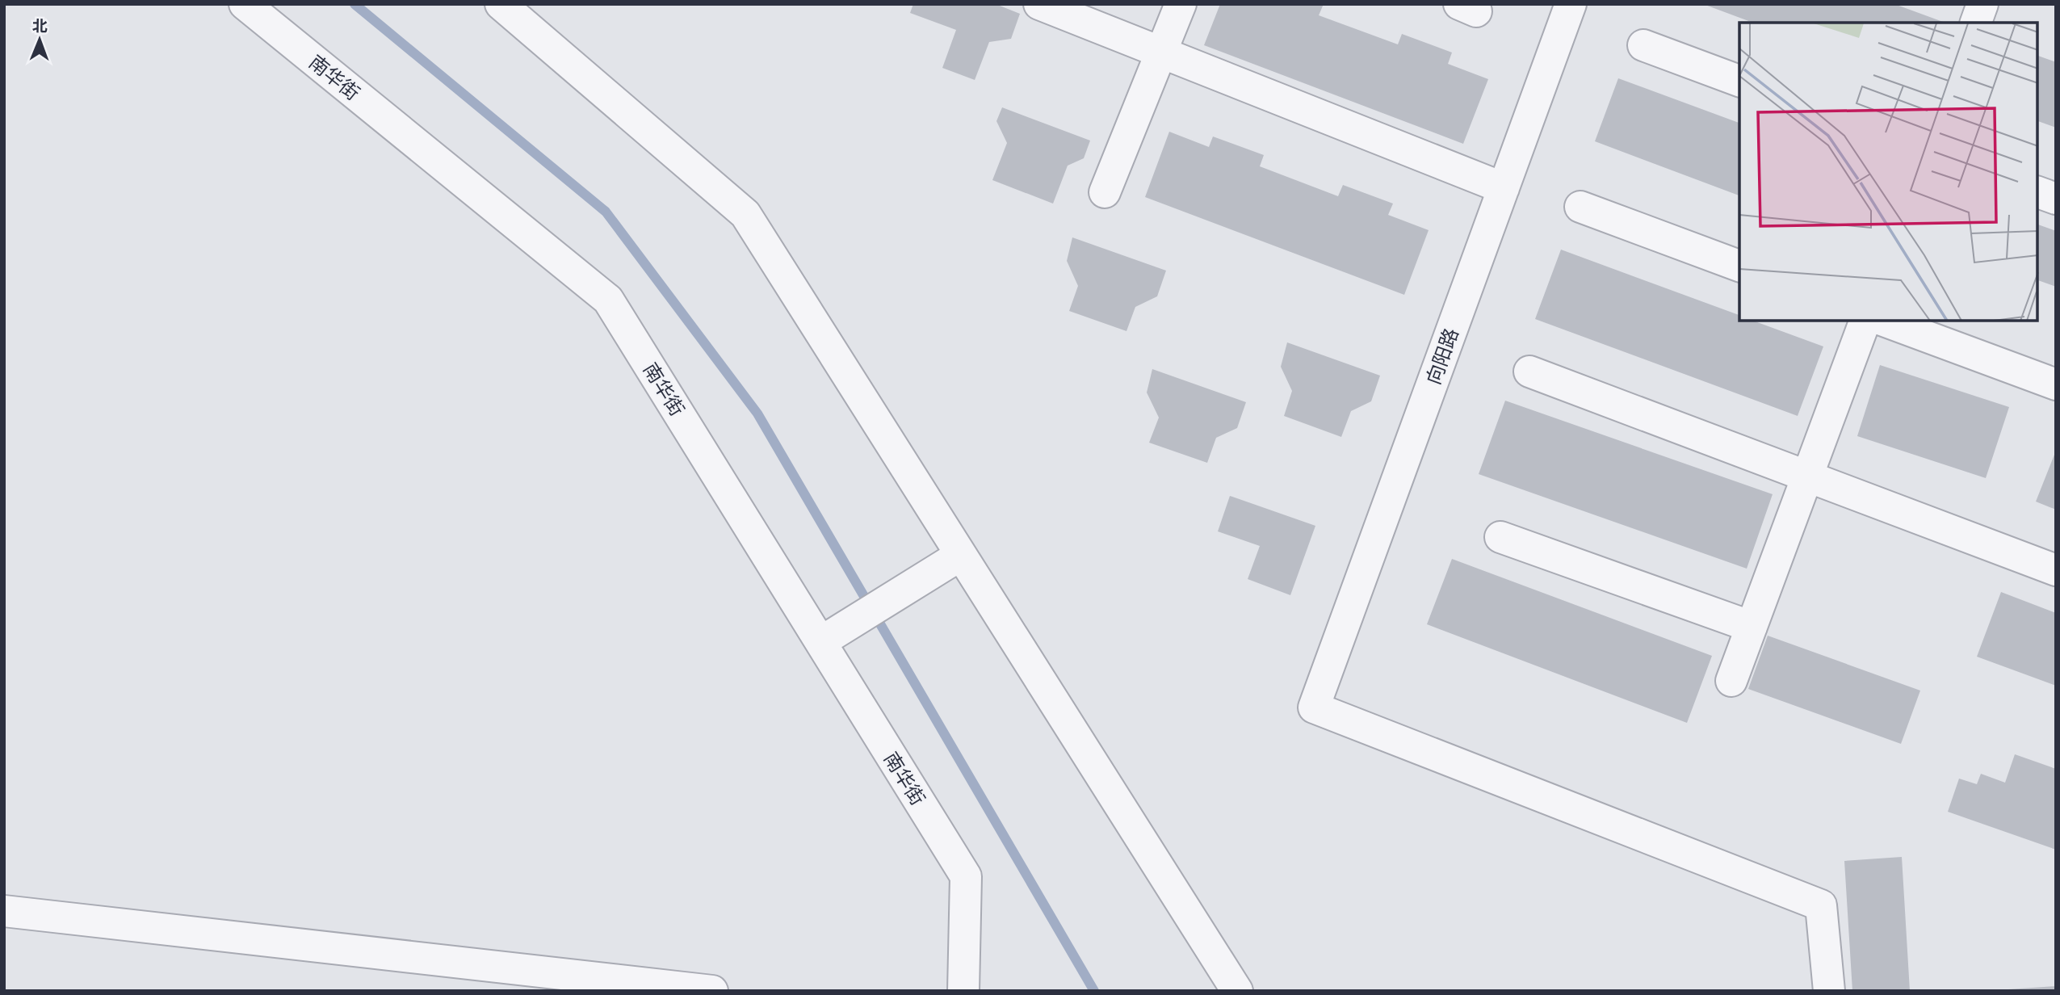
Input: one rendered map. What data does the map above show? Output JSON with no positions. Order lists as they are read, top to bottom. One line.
{"streets":{"street":["南华街","向阳路"]},"north":"top"}
